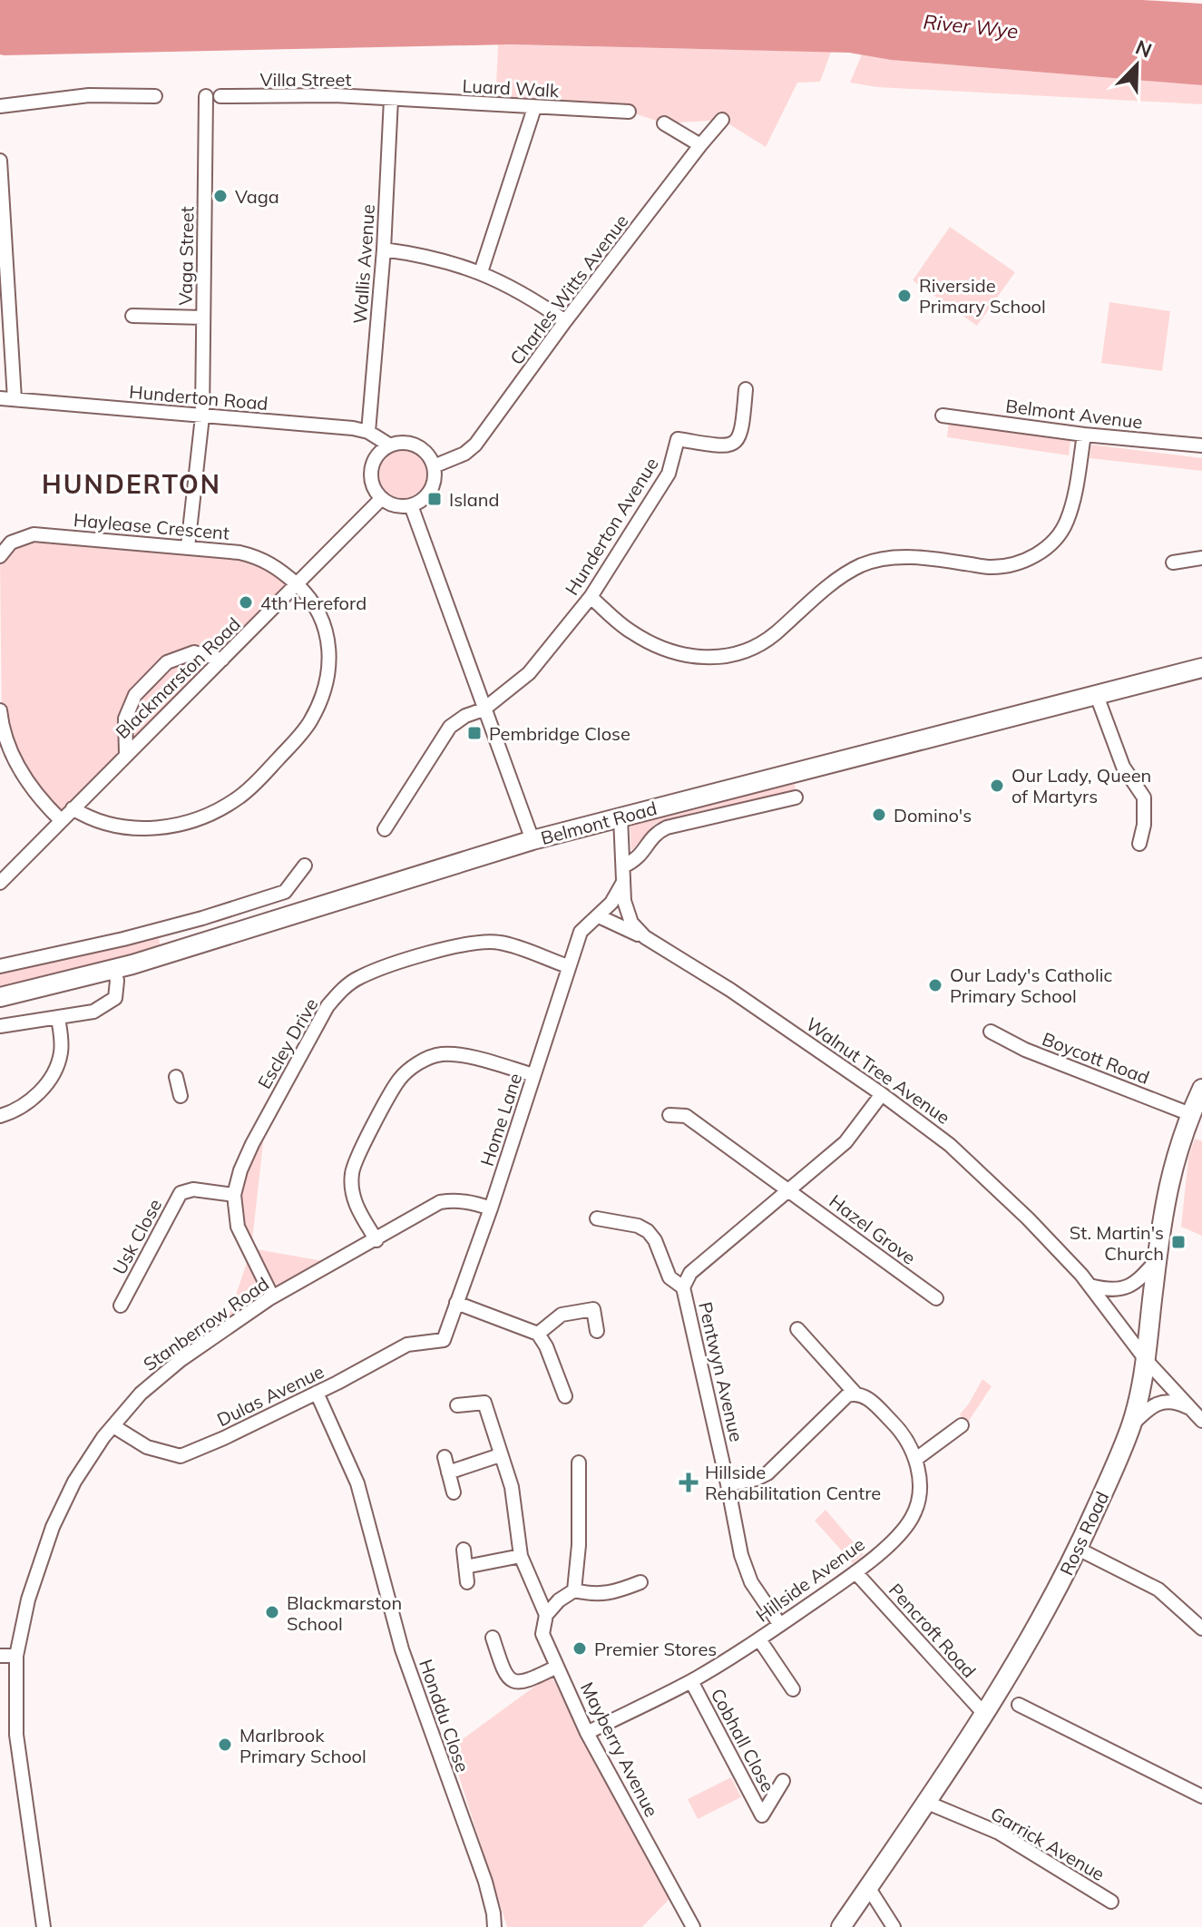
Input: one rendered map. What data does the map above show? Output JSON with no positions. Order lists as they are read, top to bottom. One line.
{"streets":{"highway":["Belmont Road","Ross Road"],"street":["Villa Street","Luard Walk","Vaga Street","Wallis Avenue","Charles Witts Avenue","Hunderton Road","Belmont Avenue","Haylease Crescent","Hunderton Avenue","Blackmarston Road","Escley Drive","Boycott Road","Walnut Tree Avenue","Home Lane","Hazel Grove","Usk Close","Stanberrow Road","Pentwyn Avenue","Dulas Avenue","Hillside Avenue","Pencroft Road","Honddu Close","Cobhall Close","Mayberry Avenue","Garrick Avenue"]},"crossings":[["Villa Street","Luard Walk"],["Villa Street","Wallis Avenue"],["Luard Walk","Wallis Avenue"],["Vaga Street","Hunderton Road"],["Vaga Street","Haylease Crescent"],["Wallis Avenue","Hunderton Road"],["Charles Witts Avenue","Hunderton Road"],["Charles Witts Avenue","Blackmarston Road"],["Hunderton Road","Blackmarston Road"],["Haylease Crescent","Blackmarston Road"],["Belmont Road","Walnut Tree Avenue"],["Escley Drive","Home Lane"],["Escley Drive","Usk Close"],["Escley Drive","Stanberrow Road"],["Boycott Road","Ross Road"],["Walnut Tree Avenue","Home Lane"],["Walnut Tree Avenue","Ross Road"],["Home Lane","Stanberrow Road"],["Home Lane","Dulas Avenue"],["Stanberrow Road","Dulas Avenue"],["Pentwyn Avenue","Hillside Avenue"],["Dulas Avenue","Honddu Close"],["Ross Road","Pencroft Road"],["Ross Road","Garrick Avenue"],["Hillside Avenue","Pencroft Road"],["Hillside Avenue","Cobhall Close"],["Hillside Avenue","Mayberry Avenue"]],"districts":["HUNDERTON"],"water":["River Wye"],"places":{"other":["Vaga","Riverside Primary School","4th Hereford","Our Lady, Queen of Martyrs","Domino's","Our Lady's Catholic Primary School","Blackmarston School","Premier Stores","Marlbrook Primary School"],"transit":["Island","Pembridge Close","St. Martin's Church"],"health":["Hillside Rehabilitation Centre"]},"north":"top right"}
